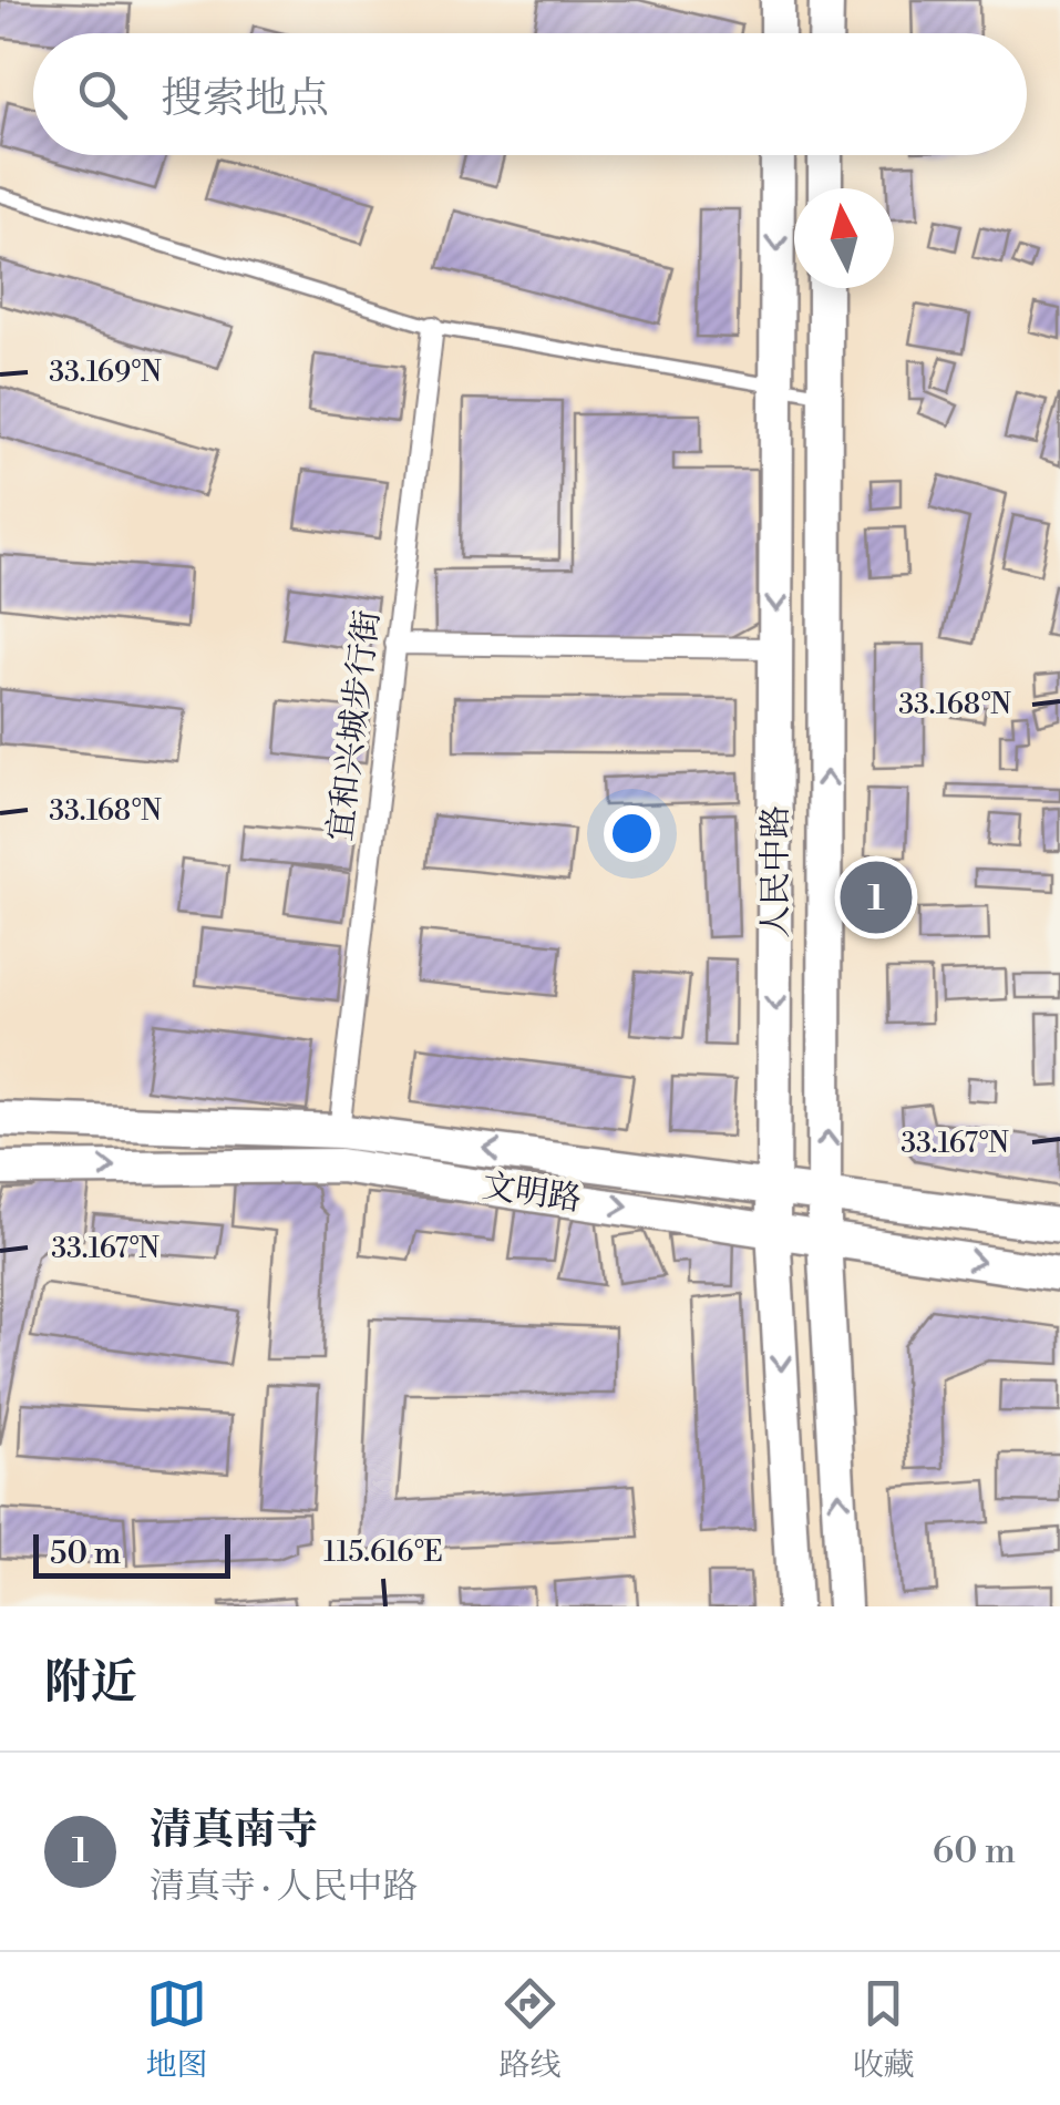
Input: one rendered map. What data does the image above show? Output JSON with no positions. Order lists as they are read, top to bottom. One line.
{"streets":{"main road":["人民中路","文明路"],"street":["宜和兴城步行街"]},"crossings":[["宜和兴城步行街","文明路"],["人民中路","文明路"]],"scale_bar":"50 m","north":"top","page":{"search":"搜索地点","pins":"1","scale":"50 m","heading":"附近","list":[{"mark":"1","name":"清真南寺","note":"清真寺 · 人民中路","value":"60 m"}],"nav":["地图","路线","收藏"]},"coordinates":["33.169°N","33.168°N","33.167°N","115.616°E"]}
